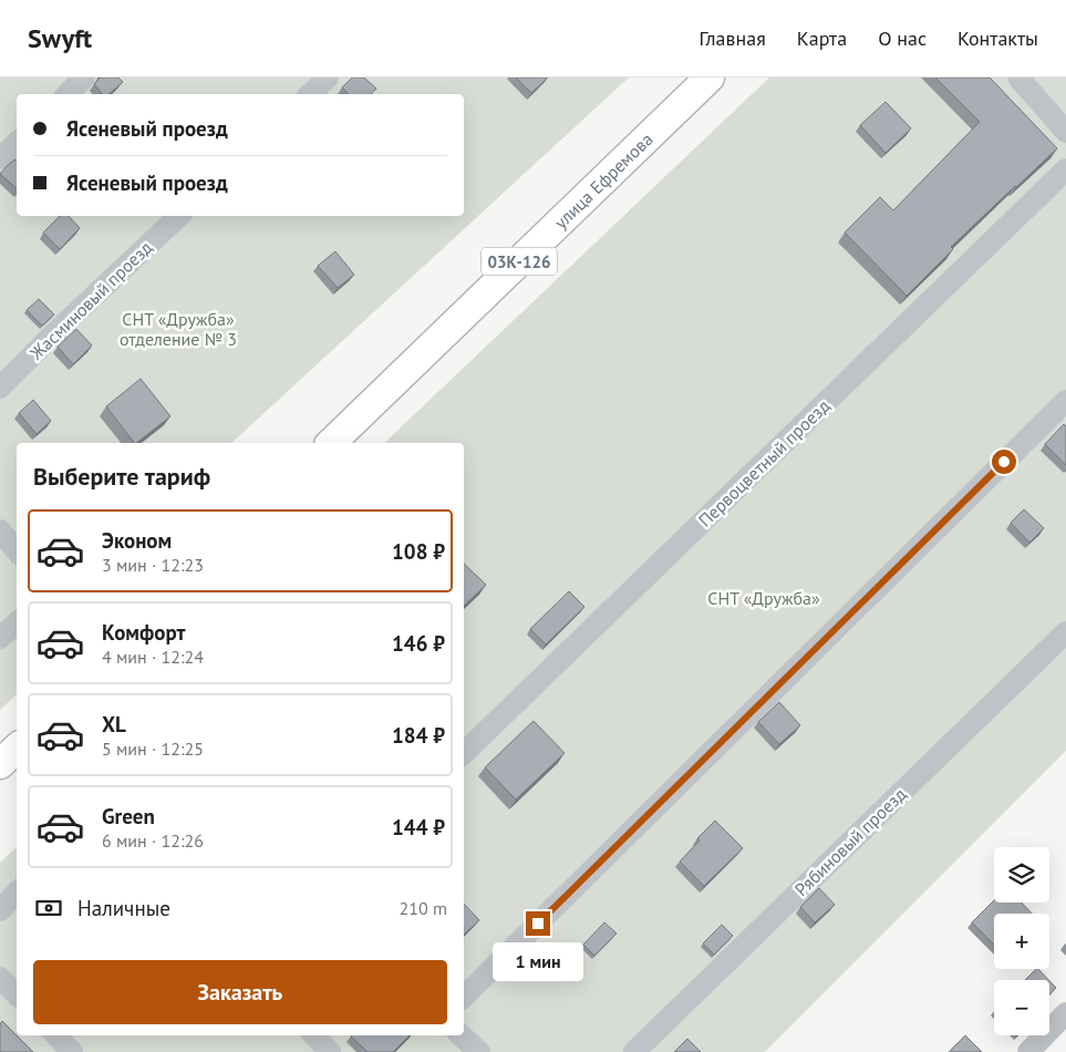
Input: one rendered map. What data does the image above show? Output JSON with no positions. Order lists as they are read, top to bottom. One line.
{"streets":{"main road":["улица Ефремова","03К-126"],"street":["Жасминовый проезд","Первоцветный проезд","Рябиновый проезд"]},"parks":["СНТ «Дружба» отделение № 3","СНТ «Дружба»"],"page":{"header":"Swyft","nav":["Главная","Карта","О нас","Контакты"],"banner":["Ясеневый проезд","Ясеневый проезд"],"heading":"Выберите тариф","list":[{"name":"Эконом","note":"3 мин · 12:23","value":"108 ₽"},{"name":"Комфорт","note":"4 мин · 12:24","value":"146 ₽"},{"name":"XL","note":"5 мин · 12:25","value":"184 ₽"},{"name":"Green","note":"6 мин · 12:26","value":"144 ₽"}],"map_buttons":["+","−"],"pay":["Наличные","210 m"],"bubble":"1 мин","buttons":"Заказать"}}
